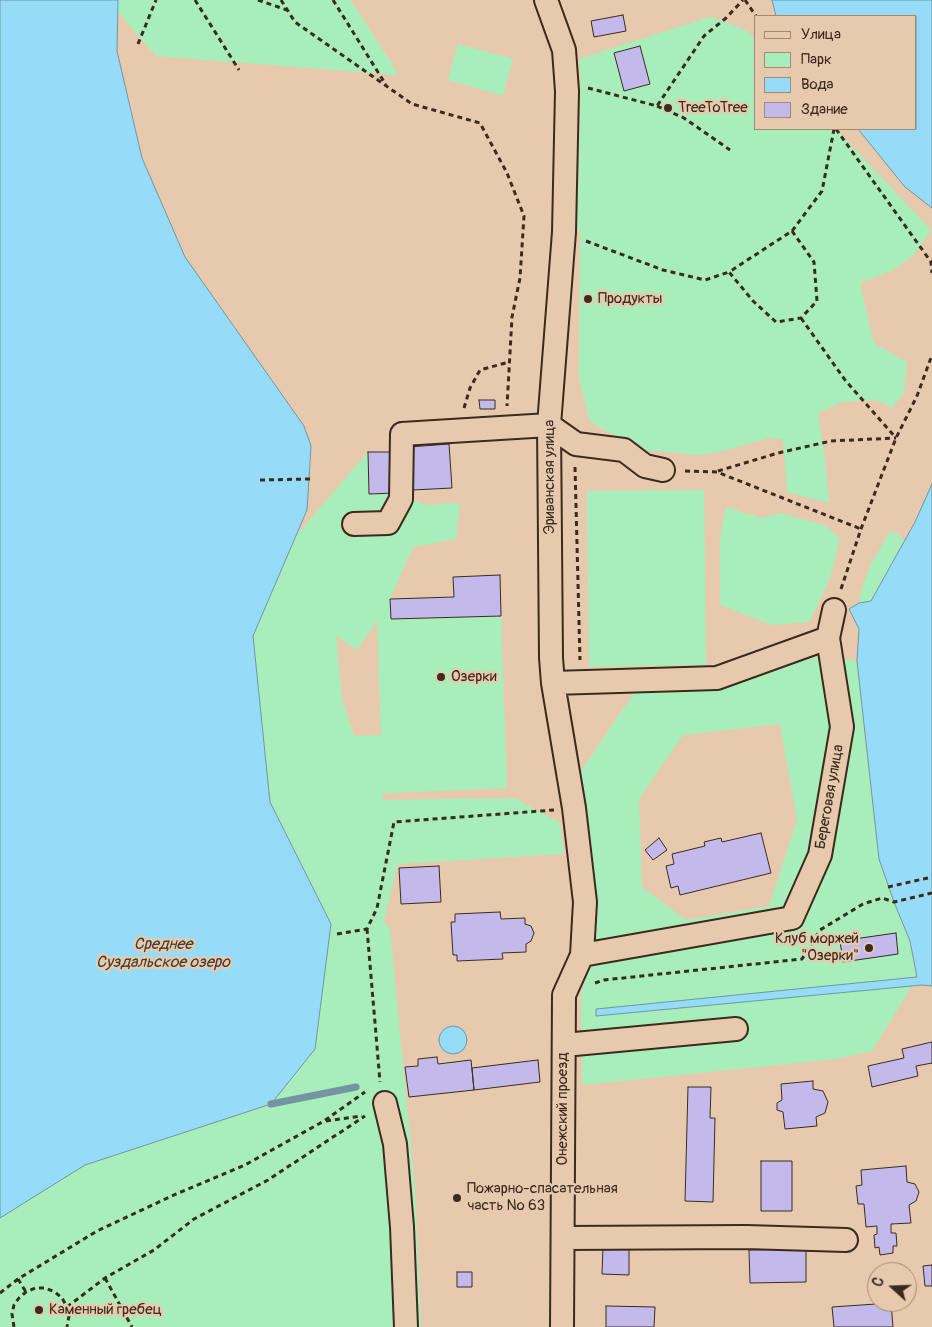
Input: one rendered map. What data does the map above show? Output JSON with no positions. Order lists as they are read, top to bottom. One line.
{"streets":{"street":["Эриванская улица","Береговая улица","Онежский проезд"]},"crossings":[["Эриванская улица","Береговая улица"],["Эриванская улица","Онежский проезд"],["Береговая улица","Онежский проезд"]],"water":["Среднее Суздальское озеро"],"places":["TreeToTree","Продукты","Озерки","Клуб моржей \"Озерки\"","Пожарно-спасательная часть № 63","Каменный гребец"],"legend":["Улица","Парк","Вода","Здание"],"north":"left"}
